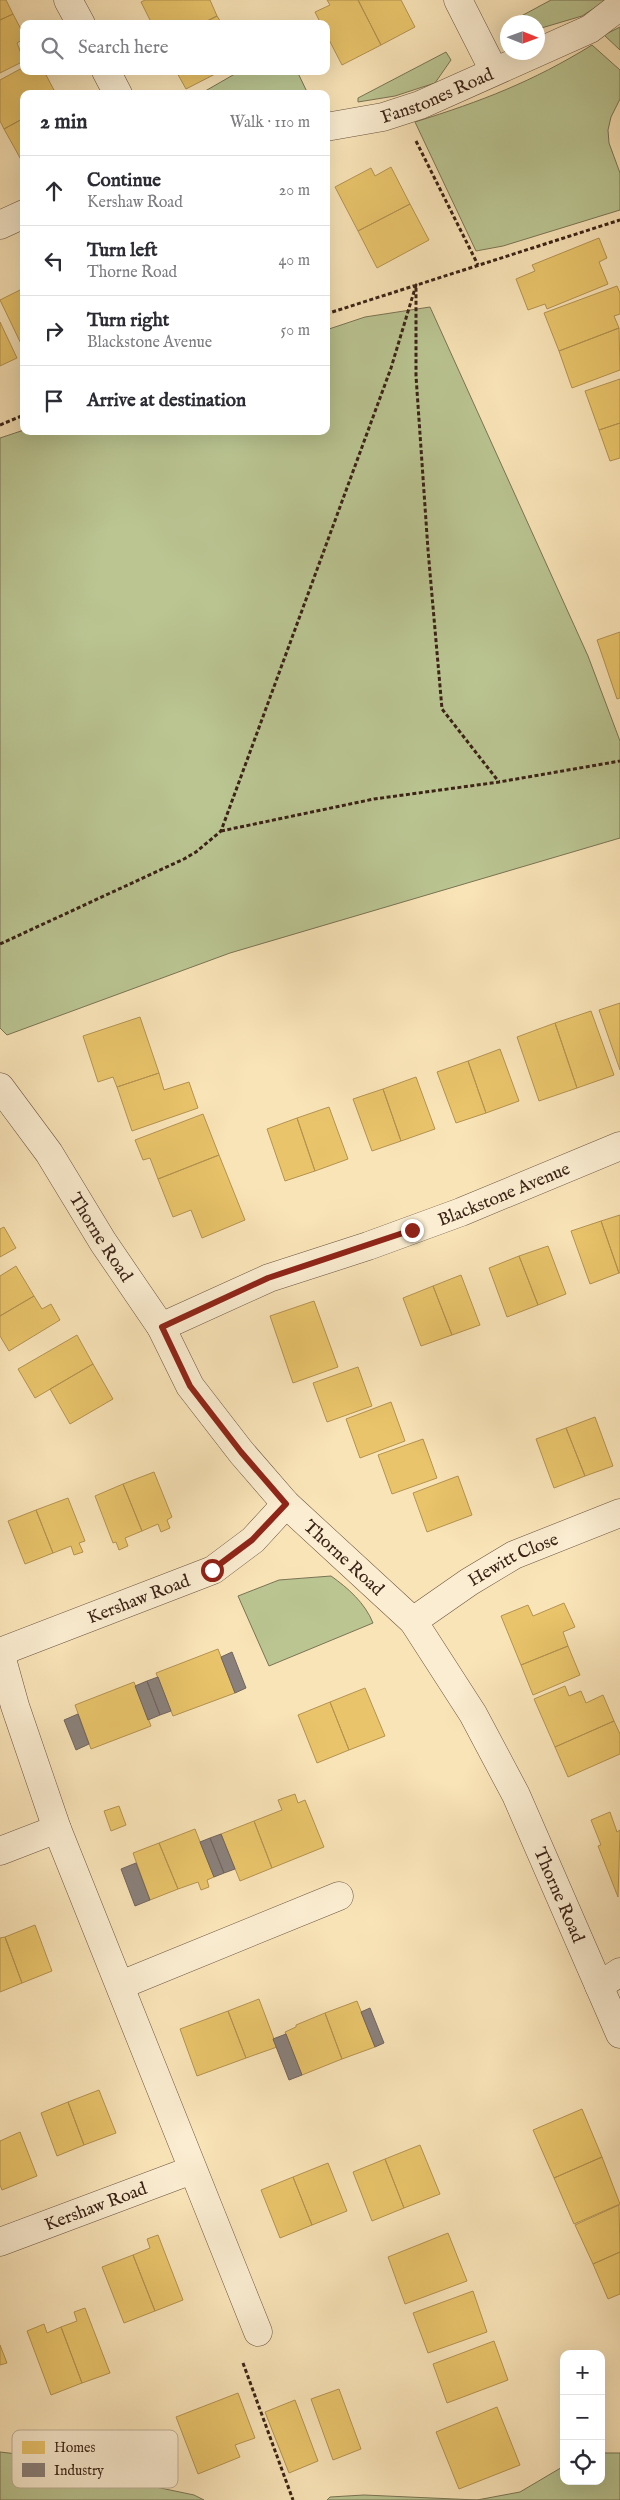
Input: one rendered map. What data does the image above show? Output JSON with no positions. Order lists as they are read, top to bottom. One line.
{"streets":{"street":["Fanstones Road","Blackstone Avenue","Thorne Road","Hewitt Close","Kershaw Road"]},"crossings":[["Blackstone Avenue","Thorne Road"],["Thorne Road","Hewitt Close"],["Thorne Road","Kershaw Road"]],"legend":["Homes","Industry"],"north":"right","page":{"search":"Search here","heading":["2 min","Walk · 110 m"],"list":[["Continue","Kershaw Road","20 m"],["Turn left","Thorne Road","40 m"],["Turn right","Blackstone Avenue","50 m"],"Arrive at destination"],"map_buttons":["+","−"]}}
